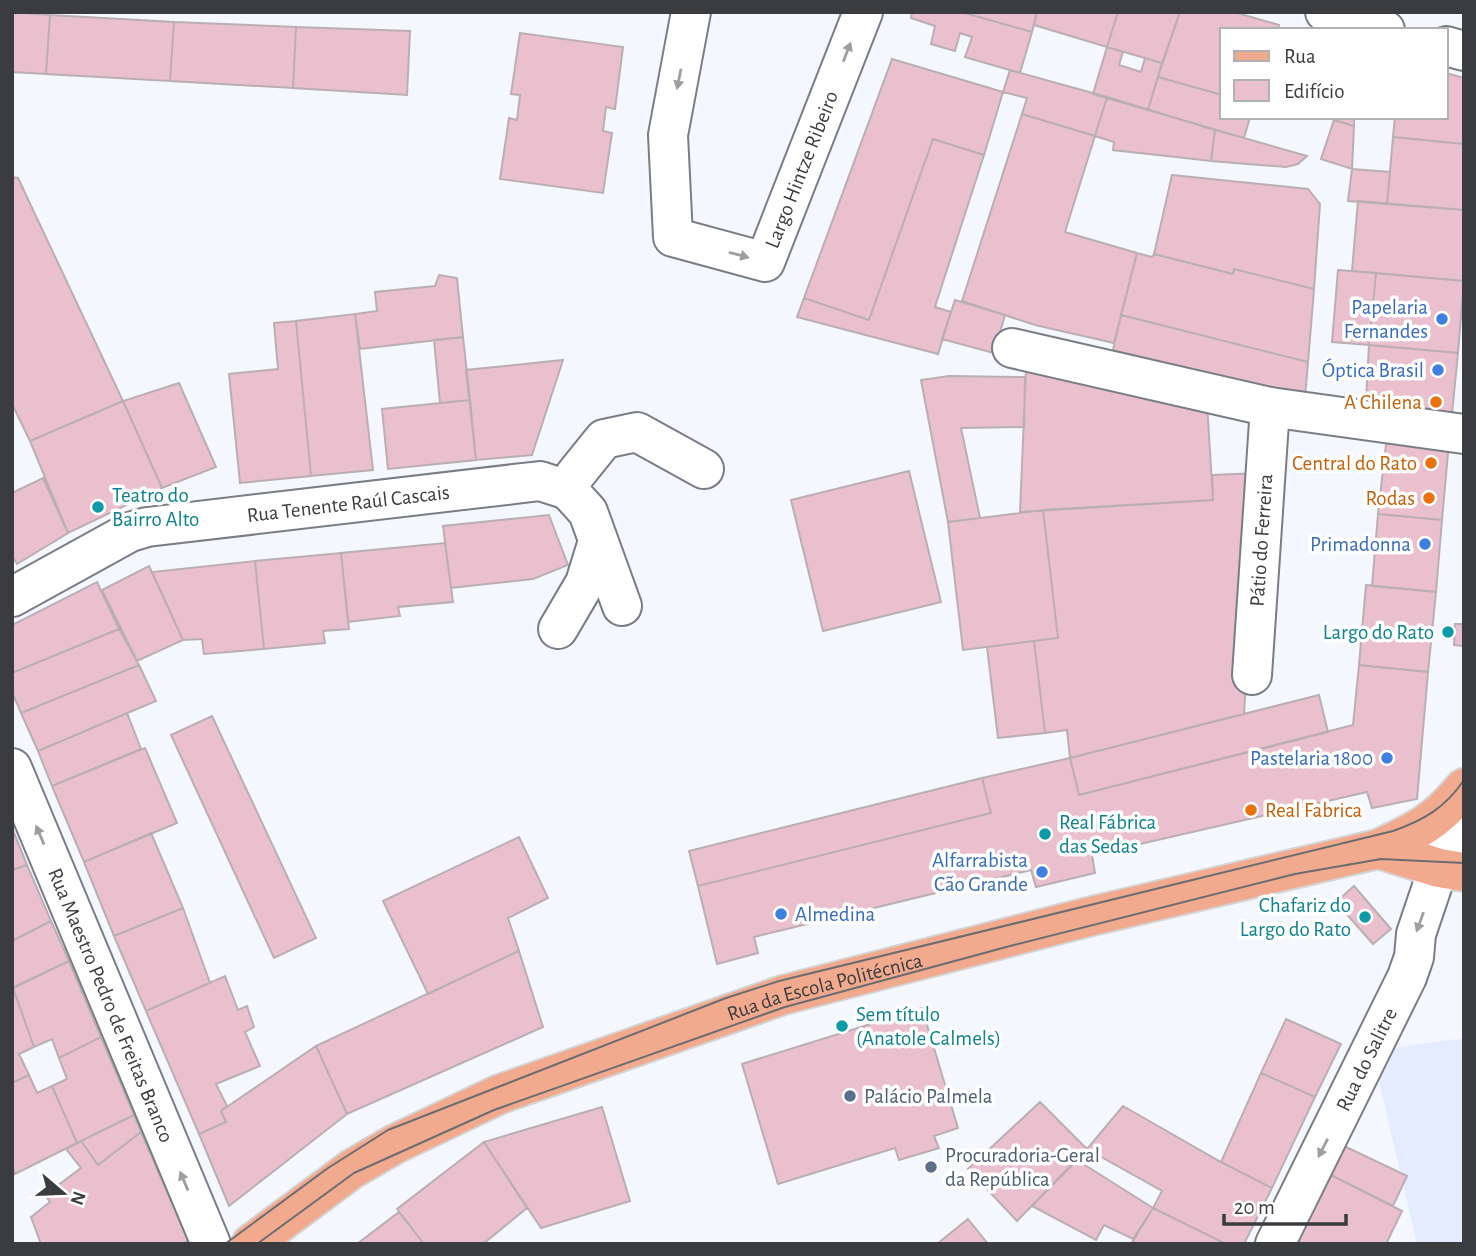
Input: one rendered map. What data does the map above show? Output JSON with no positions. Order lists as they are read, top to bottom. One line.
{"streets":{"main road":["Rua da Escola Politécnica"],"street":["Largo Hintze Ribeiro","Rua Tenente Raúl Cascais","Pátio do Ferreira","Rua Maestro Pedro de Freitas Branco","Rua do Salitre"]},"crossings":[["Rua da Escola Politécnica","Rua do Salitre"]],"one_way":["Rua Maestro Pedro de Freitas Branco","Rua do Salitre"],"places":["Papelaria Fernandes","Óptica Brasil","A Chilena","Central do Rato","Rodas","Teatro do Bairro Alto","Primadonna","Largo do Rato","Pastelaria 1800","Real Fabrica","Real Fábrica das Sedas","Alfarrabista Cão Grande","Almedina","Chafariz do Largo do Rato","Sem título (Anatole Calmels)","Palácio Palmela","Procuradoria-Geral da República"],"legend":["Rua","Edifício"],"scale_bar":"20 m","north":"right"}
